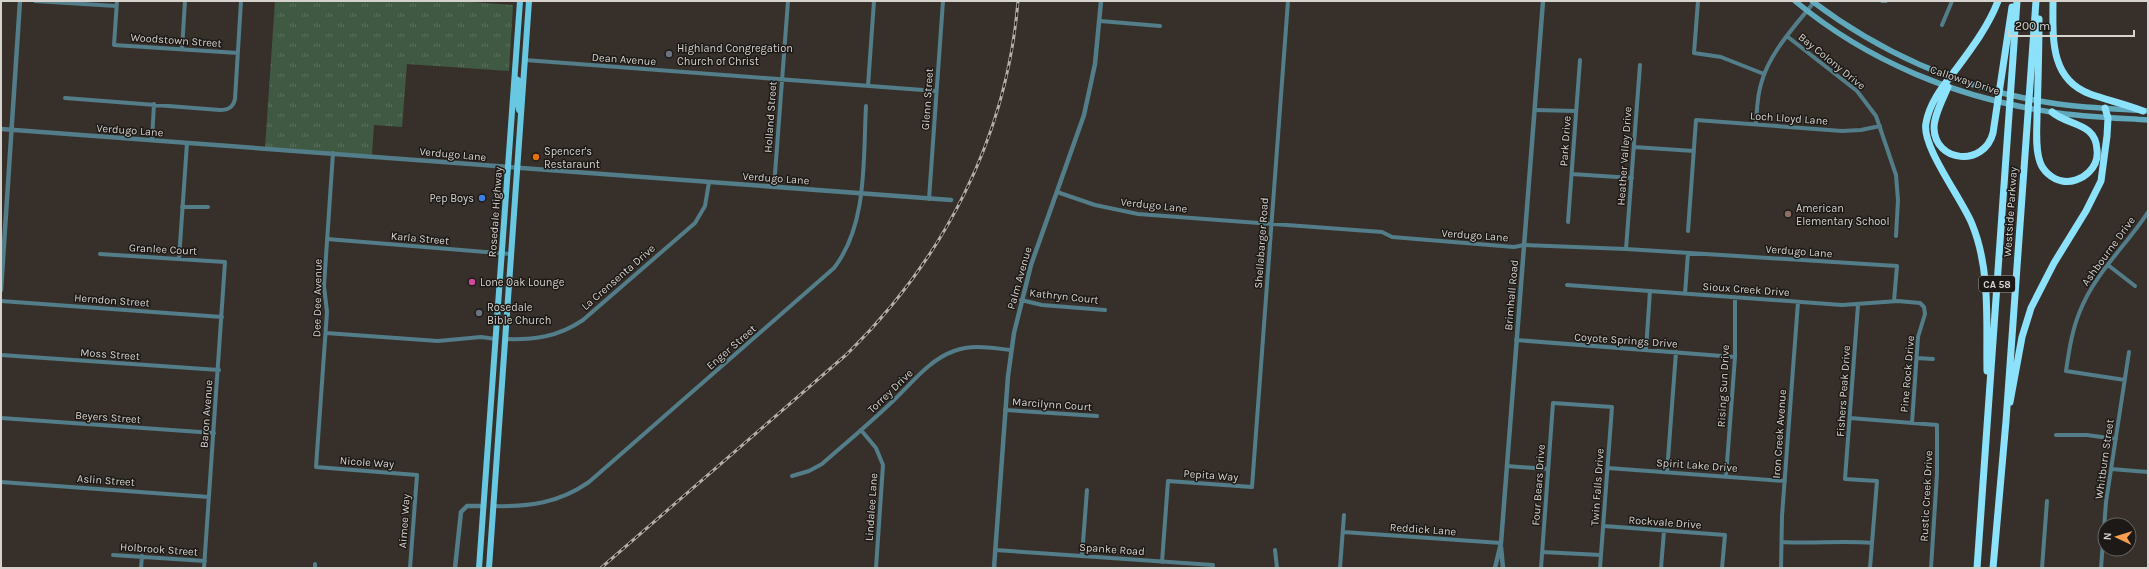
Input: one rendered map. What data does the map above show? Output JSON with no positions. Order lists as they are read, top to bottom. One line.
{"streets":{"highway":["Westside Parkway","CA 58"],"main road":["Calloway Drive","Rosedale Highway"],"street":["Woodstown Street","Dean Avenue","Bay Colony Drive","Glenn Street","Holland Street","Loch Lloyd Lane","Verdugo Lane","Park Drive","Heather Valley Drive","Karla Street","Shellabarger Road","Granlee Court","Ashbourne Drive","La Crensenta Drive","Palm Avenue","Sioux Creek Drive","Brimhall Road","Kathryn Court","Dee Dee Avenue","Herndon Street","Coyote Springs Drive","Enger Street","Moss Street","Pine Rock Drive","Rising Sun Drive","Torrey Drive","Fishers Peak Drive","Marcilynn Court","Baron Avenue","Beyers Street","Iron Creek Avenue","Whitburn Street","Nicole Way","Spirit Lake Drive","Pepita Way","Aslin Street","Four Bears Drive","Twin Falls Drive","Rustic Creek Drive","Lindalee Lane","Aimee Way","Rockvale Drive","Reddick Lane","Holbrook Street","Spanke Road"]},"crossings":[["Dean Avenue","Glenn Street"],["Dean Avenue","Holland Street"],["Dean Avenue","Rosedale Highway"],["Bay Colony Drive","Loch Lloyd Lane"],["Glenn Street","Verdugo Lane"],["Holland Street","Verdugo Lane"],["Verdugo Lane","Heather Valley Drive"],["Verdugo Lane","Rosedale Highway"],["Verdugo Lane","Shellabarger Road"],["Verdugo Lane","La Crensenta Drive"],["Verdugo Lane","Palm Avenue"],["Verdugo Lane","Sioux Creek Drive"],["Verdugo Lane","Brimhall Road"],["Verdugo Lane","Dee Dee Avenue"],["Verdugo Lane","Enger Street"],["Rosedale Highway","Karla Street"],["Rosedale Highway","La Crensenta Drive"],["Rosedale Highway","Enger Street"],["Karla Street","Dee Dee Avenue"],["Shellabarger Road","Pepita Way"],["Granlee Court","Baron Avenue"],["Ashbourne Drive","Whitburn Street"],["Palm Avenue","Kathryn Court"],["Palm Avenue","Torrey Drive"],["Palm Avenue","Marcilynn Court"],["Palm Avenue","Spanke Road"],["Sioux Creek Drive","Pine Rock Drive"],["Sioux Creek Drive","Rising Sun Drive"],["Sioux Creek Drive","Fishers Peak Drive"],["Sioux Creek Drive","Iron Creek Avenue"],["Brimhall Road","Coyote Springs Drive"],["Brimhall Road","Reddick Lane"],["Dee Dee Avenue","Nicole Way"],["Herndon Street","Baron Avenue"],["Coyote Springs Drive","Rising Sun Drive"],["Moss Street","Baron Avenue"],["Pine Rock Drive","Rustic Creek Drive"],["Rising Sun Drive","Spirit Lake Drive"],["Torrey Drive","Lindalee Lane"],["Baron Avenue","Beyers Street"],["Baron Avenue","Aslin Street"],["Baron Avenue","Holbrook Street"],["Iron Creek Avenue","Spirit Lake Drive"],["Nicole Way","Aimee Way"],["Spirit Lake Drive","Twin Falls Drive"],["Pepita Way","Spanke Road"],["Four Bears Drive","Twin Falls Drive"],["Twin Falls Drive","Rockvale Drive"]],"places":["Highland Congregation Church of Christ","Spencer's Restaraunt","Pep Boys","American Elementary School","Lone Oak Lounge","Rosedale Bible Church"],"scale_bar":"200 m","north":"left"}
